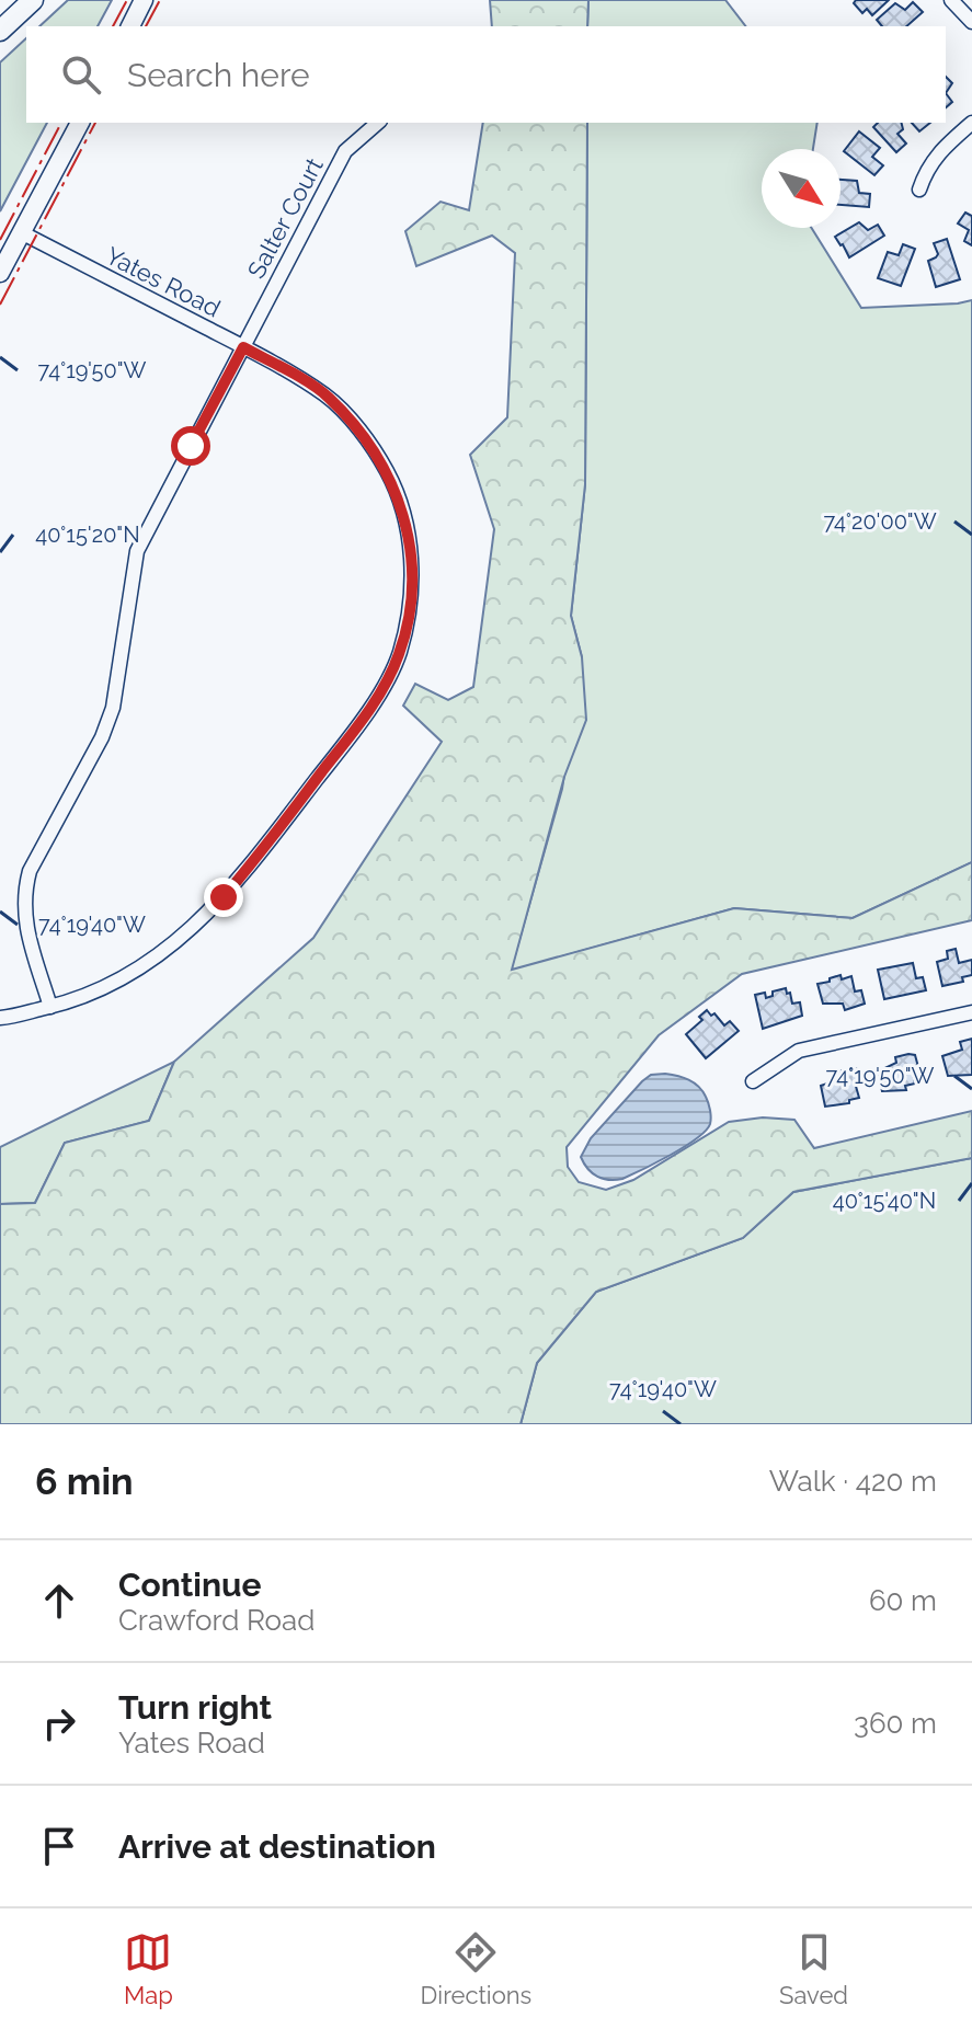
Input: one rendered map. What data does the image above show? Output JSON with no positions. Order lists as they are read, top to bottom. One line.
{"streets":{"street":["Salter Court","Yates Road"]},"crossings":[["Salter Court","Yates Road"]],"north":"bottom right","page":{"search":"Search here","heading":["6 min","Walk · 420 m"],"list":[["Continue","Crawford Road","60 m"],["Turn right","Yates Road","360 m"],"Arrive at destination"],"nav":["Map","Directions","Saved"]},"coordinates":["74°19'50\"W","74°20'00\"W","40°15'20\"N","74°19'40\"W","40°15'40\"N"]}
